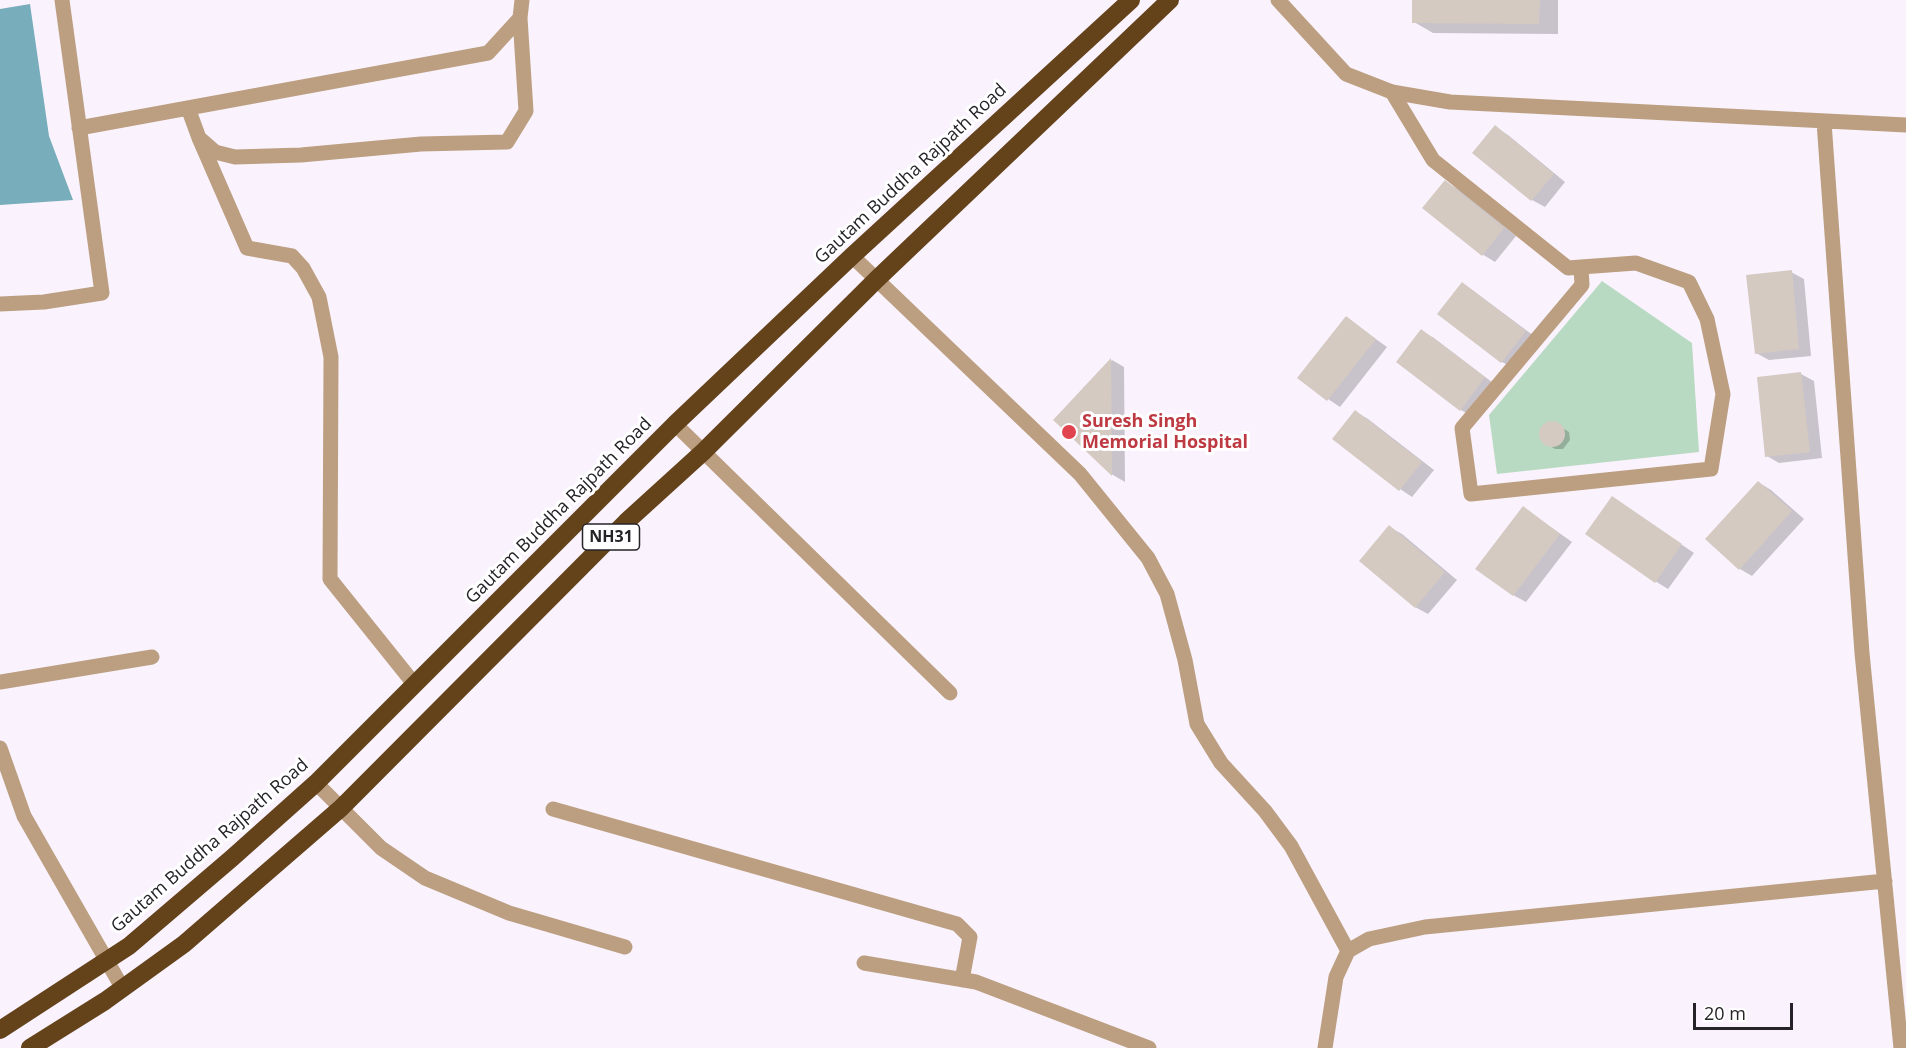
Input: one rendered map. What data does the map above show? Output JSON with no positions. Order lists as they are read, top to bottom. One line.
{"streets":{"highway":["Gautam Buddha Rajpath Road","NH31"]},"places":["Suresh Singh Memorial Hospital"],"scale_bar":"20 m"}
